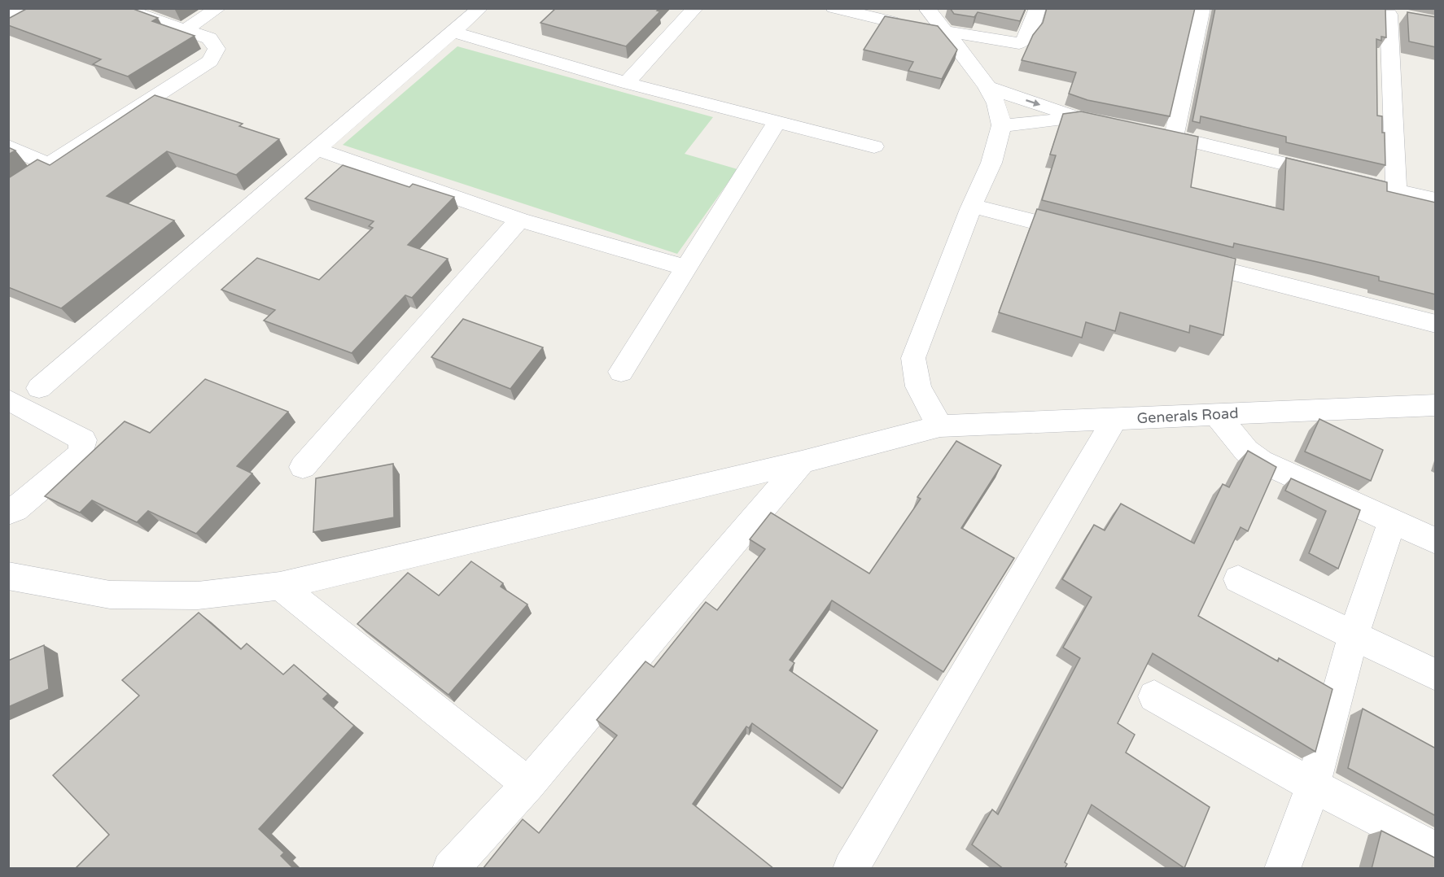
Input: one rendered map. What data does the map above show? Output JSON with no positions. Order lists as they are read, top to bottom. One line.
{"streets":{"street":["Generals Road"]}}
